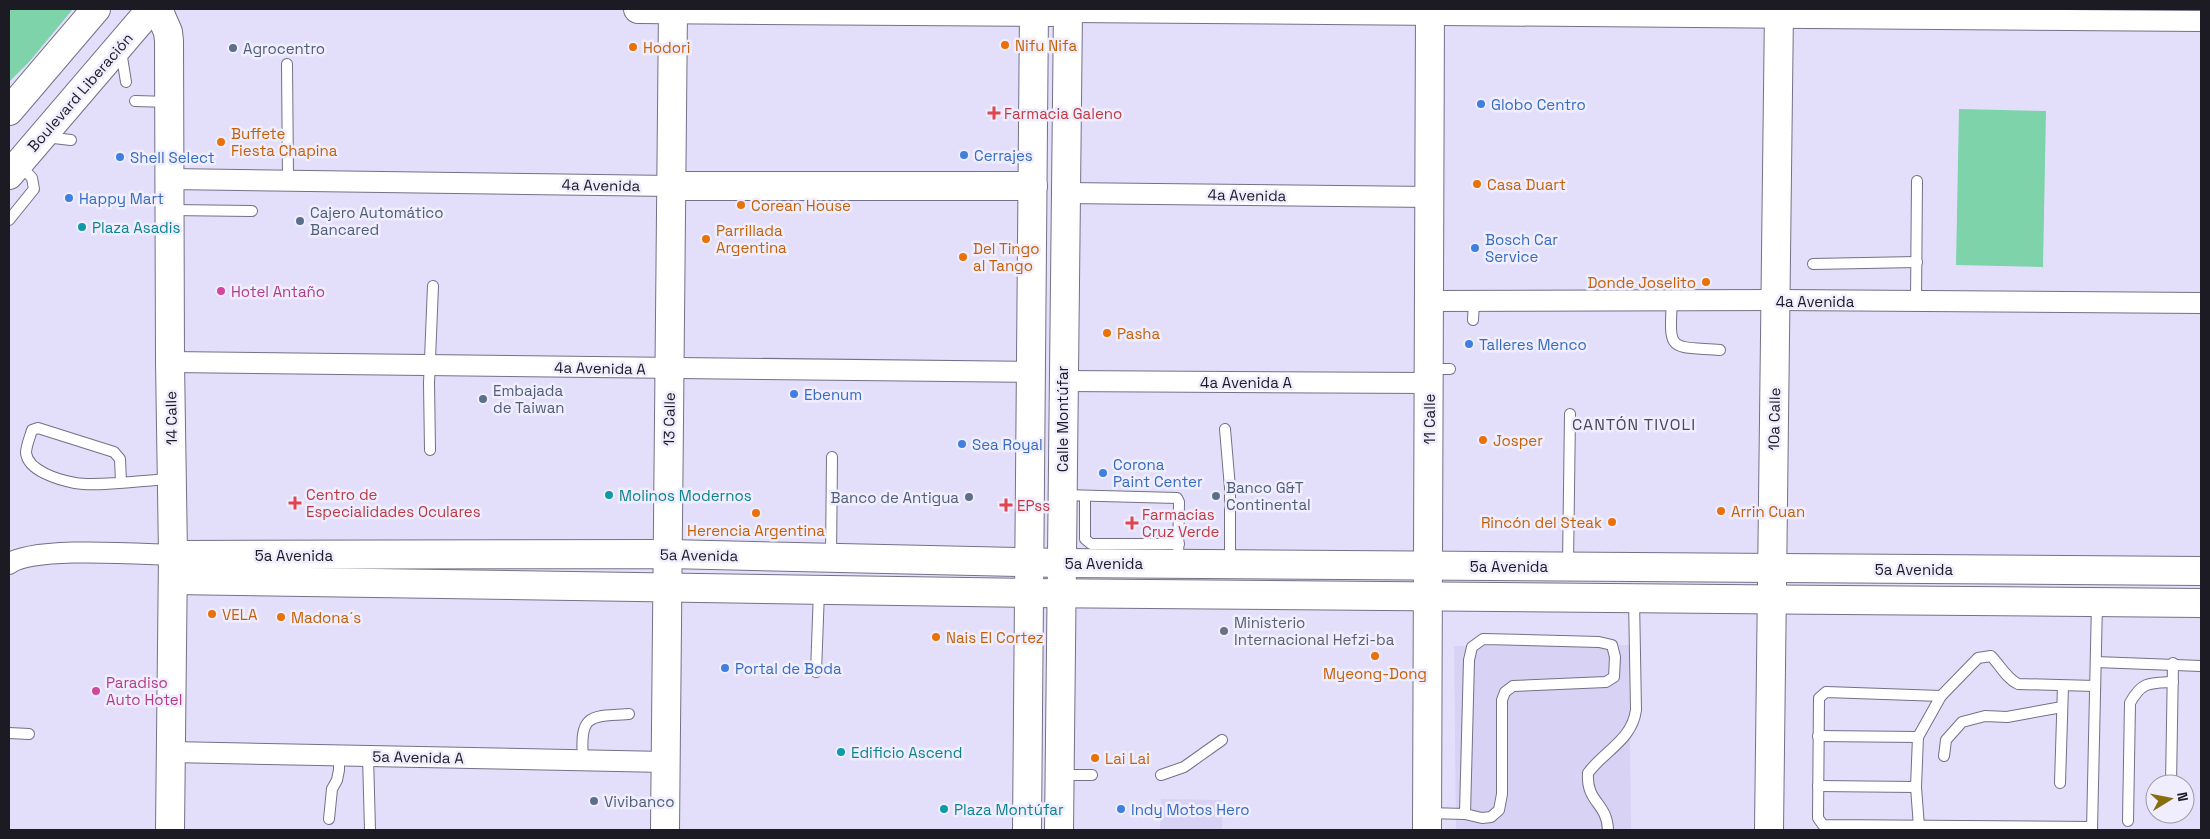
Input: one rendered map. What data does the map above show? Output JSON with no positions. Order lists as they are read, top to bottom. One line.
{"streets":{"main road":["Boulevard Liberación","4a Avenida","14 Calle","13 Calle","Calle Montúfar","11 Calle","10a Calle","5a Avenida"],"street":["4a Avenida A","5a Avenida A"]},"crossings":[["4a Avenida","14 Calle"],["4a Avenida","13 Calle"],["4a Avenida","Calle Montúfar"],["4a Avenida","11 Calle"],["4a Avenida","10a Calle"],["4a Avenida A","14 Calle"],["4a Avenida A","13 Calle"],["4a Avenida A","Calle Montúfar"],["4a Avenida A","11 Calle"],["14 Calle","5a Avenida"],["14 Calle","5a Avenida A"],["13 Calle","5a Avenida"],["13 Calle","5a Avenida A"],["Calle Montúfar","5a Avenida"],["11 Calle","5a Avenida"],["10a Calle","5a Avenida"]],"districts":["CANTÓN TIVOLI"],"places":{"other":["Nifu Nifa","Hodori","Agrocentro","Globo Centro","Buffete Fiesta Chapina","Cerrajes","Shell Select","Casa Duart","Happy Mart","Corean House","Cajero Automático Bancared","Plaza Asadis","Parrillada Argentina","Bosch Car Service","Del Tingo al Tango","Donde Joselito","Hotel Antaño","Pasha","Talleres Menco","Ebenum","Embajada de Taiwan","Josper","Sea Royal","Corona Paint Center","Molinos Modernos","Banco G&T Continental","Banco de Antigua","Arrin Cuan","Herencia Argentina","Rincón del Steak","VELA","Madona´s","Ministerio Internacional Hefzi-ba","Nais El Cortez","Myeong-Dong","Portal de Boda","Paradiso Auto Hotel","Edificio Ascend","Lai Lai","Vivibanco","Plaza Montúfar","Indy Motos Hero"],"health":["Farmacia Galeno","Centro de Especialidades Oculares","EPss","Farmacias Cruz Verde"]},"north":"right"}
